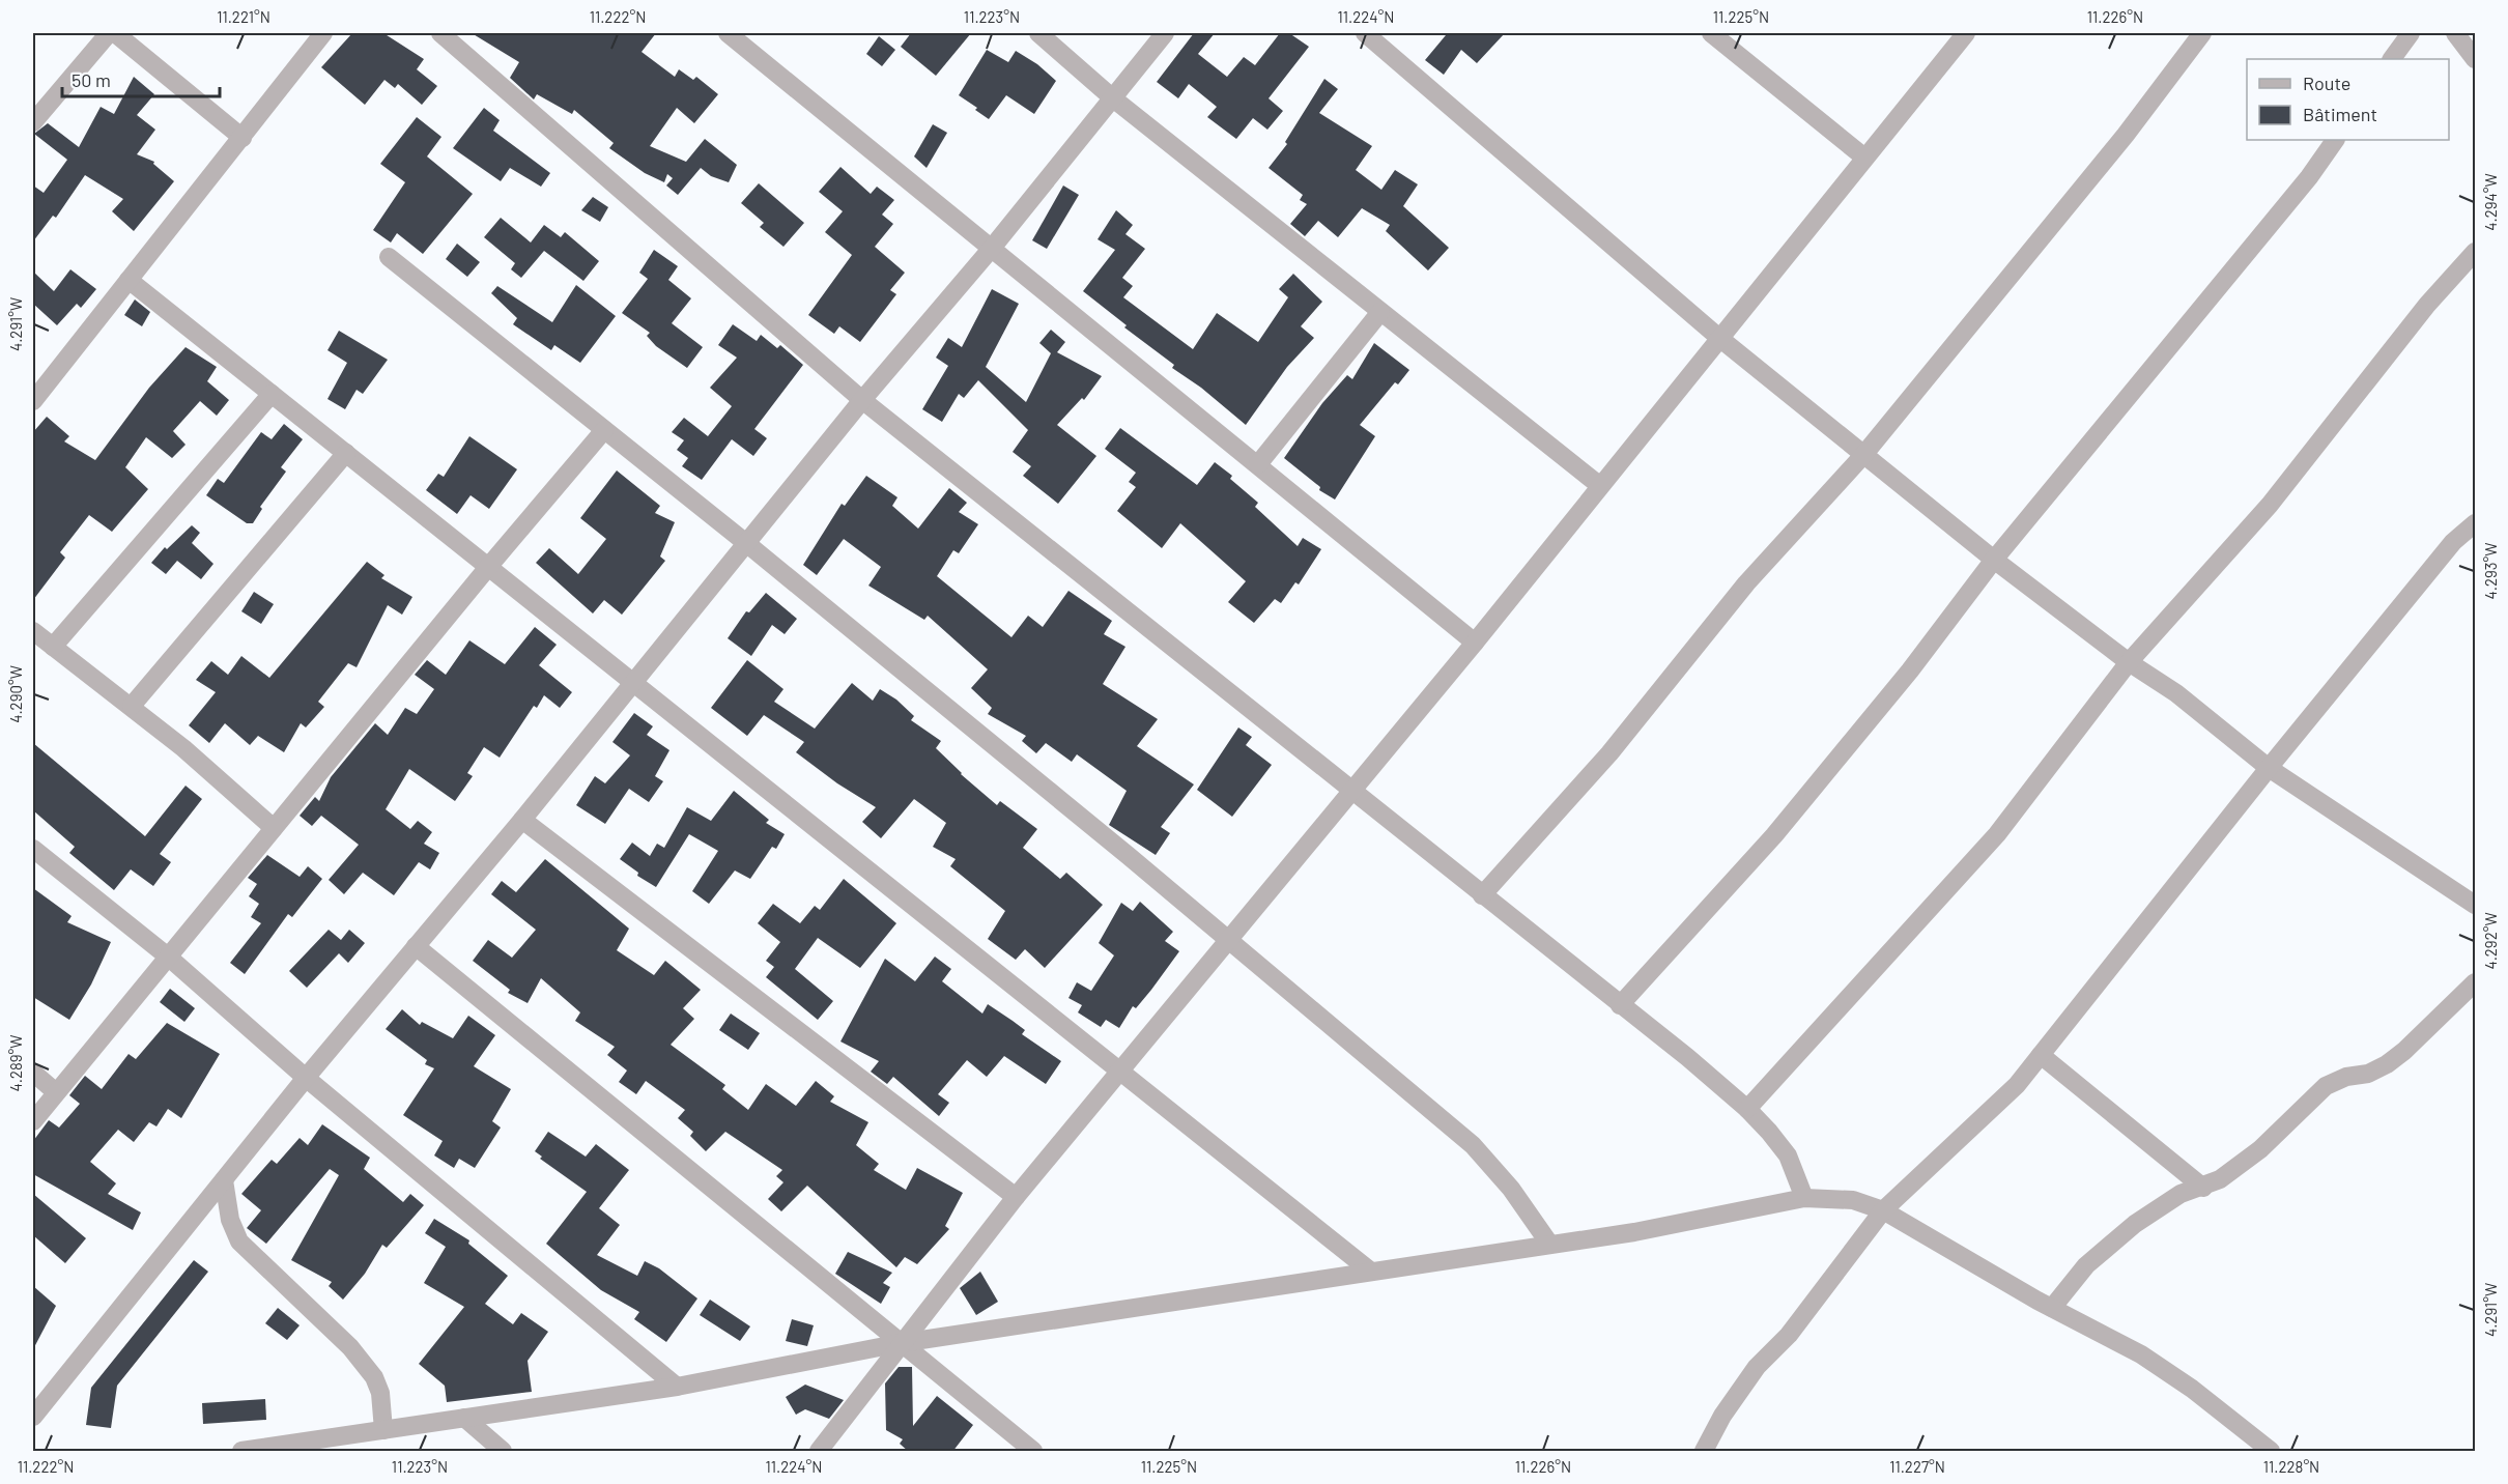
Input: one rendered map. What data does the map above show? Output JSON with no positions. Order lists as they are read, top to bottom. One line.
{"legend":["Route","Bâtiment"],"scale_bar":"50 m","coordinates":["11.221°N","11.222°N","11.223°N","11.224°N","11.225°N","11.226°N","4.294°W","4.291°W","4.293°W","4.290°W","4.292°W","4.289°W","11.227°N","11.228°N"]}
